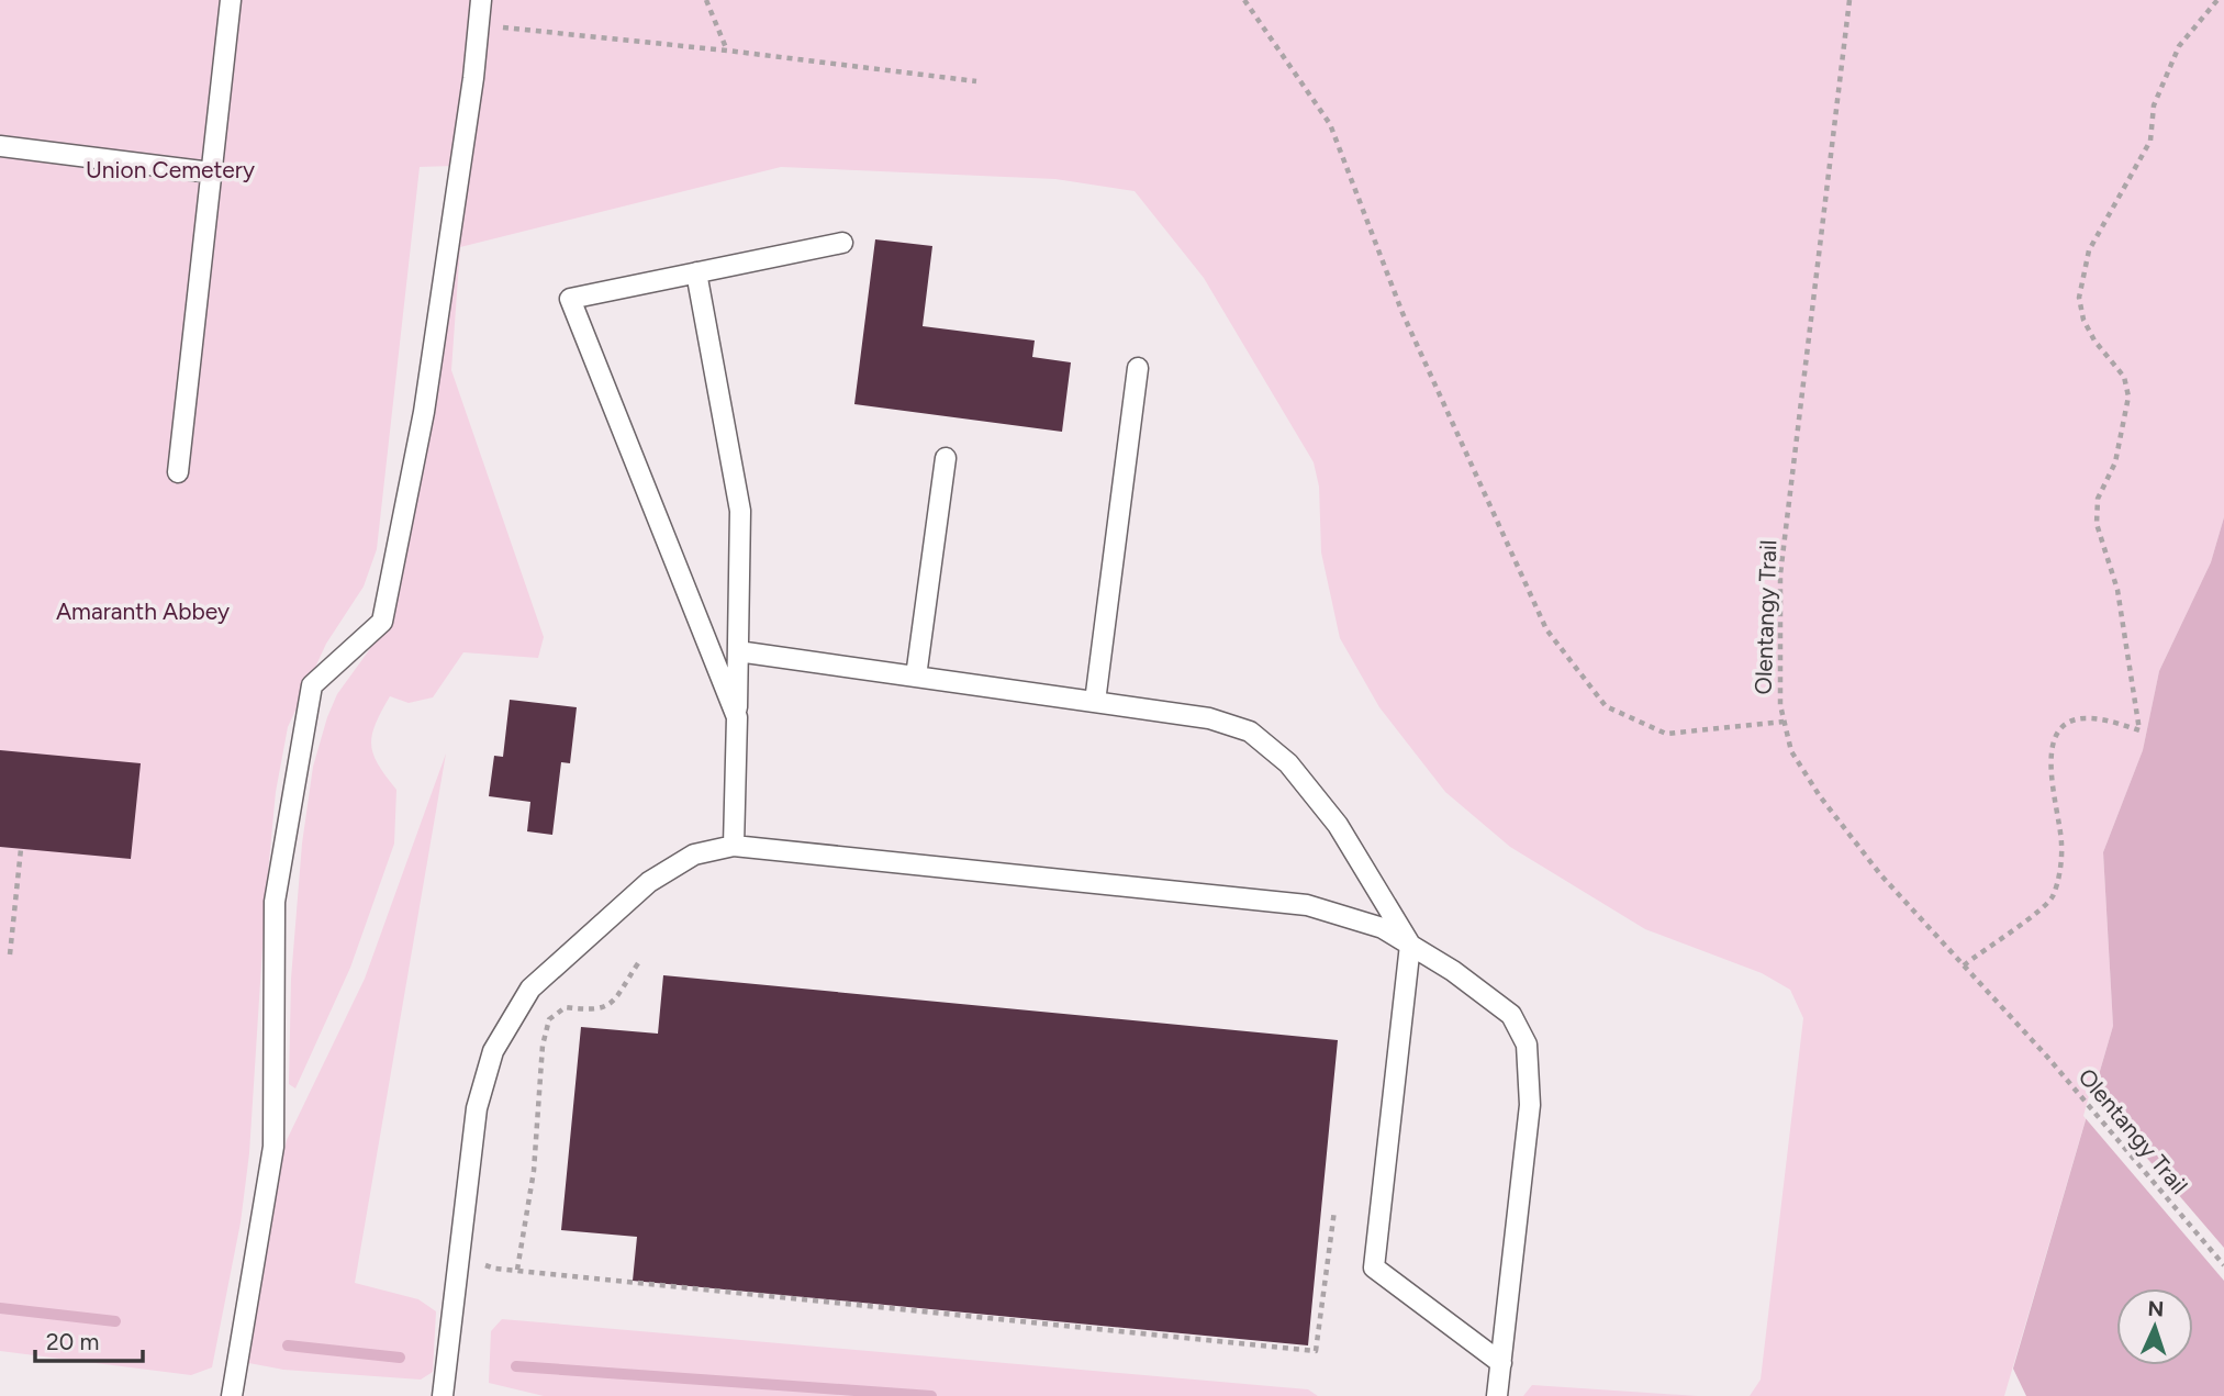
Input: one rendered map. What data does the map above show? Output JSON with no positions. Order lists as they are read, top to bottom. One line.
{"streets":{"path":["Olentangy Trail"]},"parks":["Union Cemetery","Amaranth Abbey"],"scale_bar":"20 m","north":"top"}
